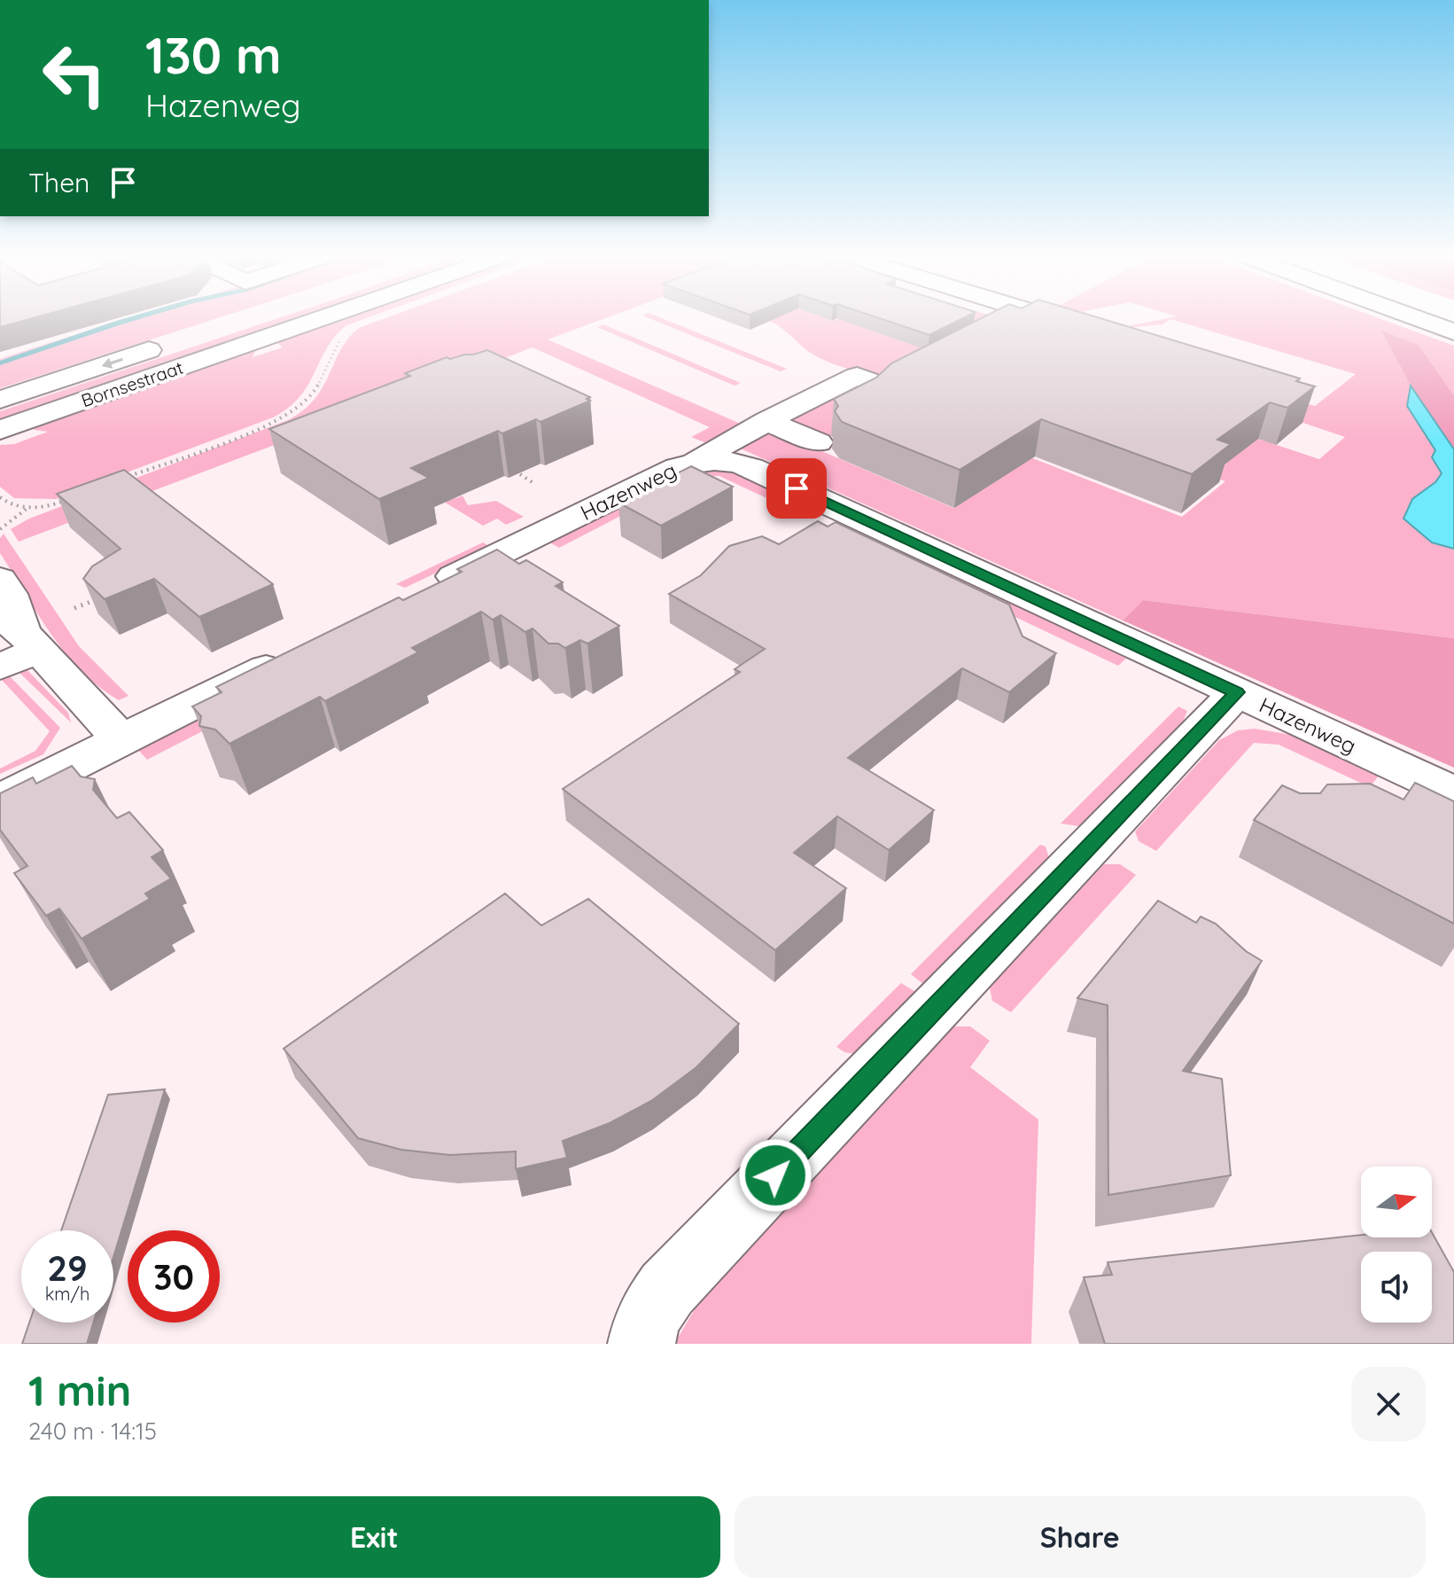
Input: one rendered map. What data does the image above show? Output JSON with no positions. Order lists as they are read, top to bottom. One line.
{"streets":{"main road":["Bornsestraat","Hazenweg"]},"north":"right","page":{"turn":["130 m","Hazenweg"],"then":"Then","speed":"29 km/h","limit":"30","heading":["1 min","240 m · 14:15"],"buttons":["Exit","Share"]}}
